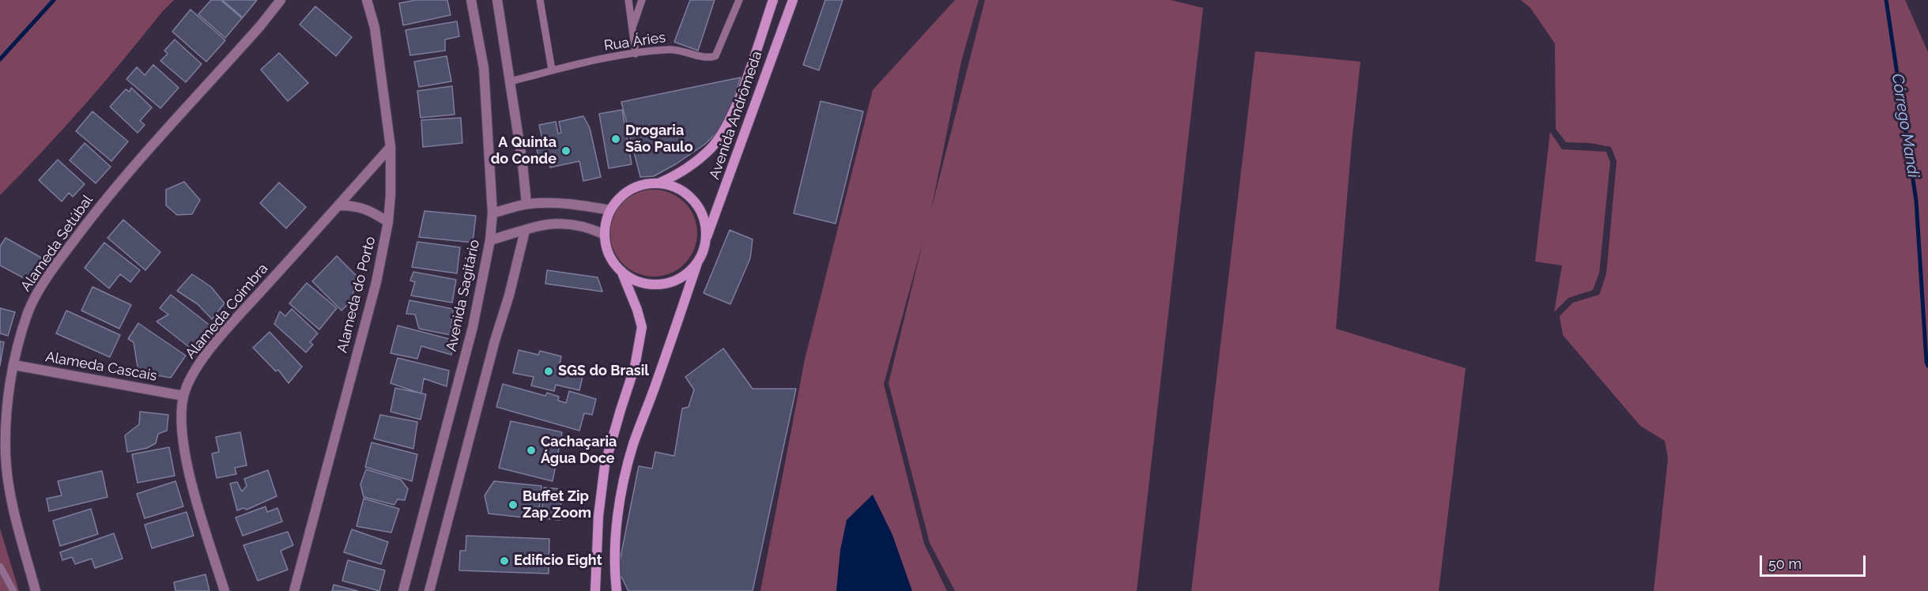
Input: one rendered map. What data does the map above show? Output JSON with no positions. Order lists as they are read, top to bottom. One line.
{"streets":{"main road":["Avenida Andrômeda"],"street":["Alameda Setúbal","Alameda do Porto","Avenida Sagitário","Alameda Coimbra","Alameda Cascais"],"lane":["Rua Áries"]},"crossings":[["Alameda Setúbal","Alameda Cascais"],["Alameda do Porto","Alameda Coimbra"],["Alameda Coimbra","Alameda Cascais"]],"water":["Córrego Mandi"],"places":["Drogaria São Paulo","A Quinta do Conde","SGS do Brasil","Cachaçaria Água Doce","Buffet Zip Zap Zoom","Edificio Eight"],"scale_bar":"50 m"}
